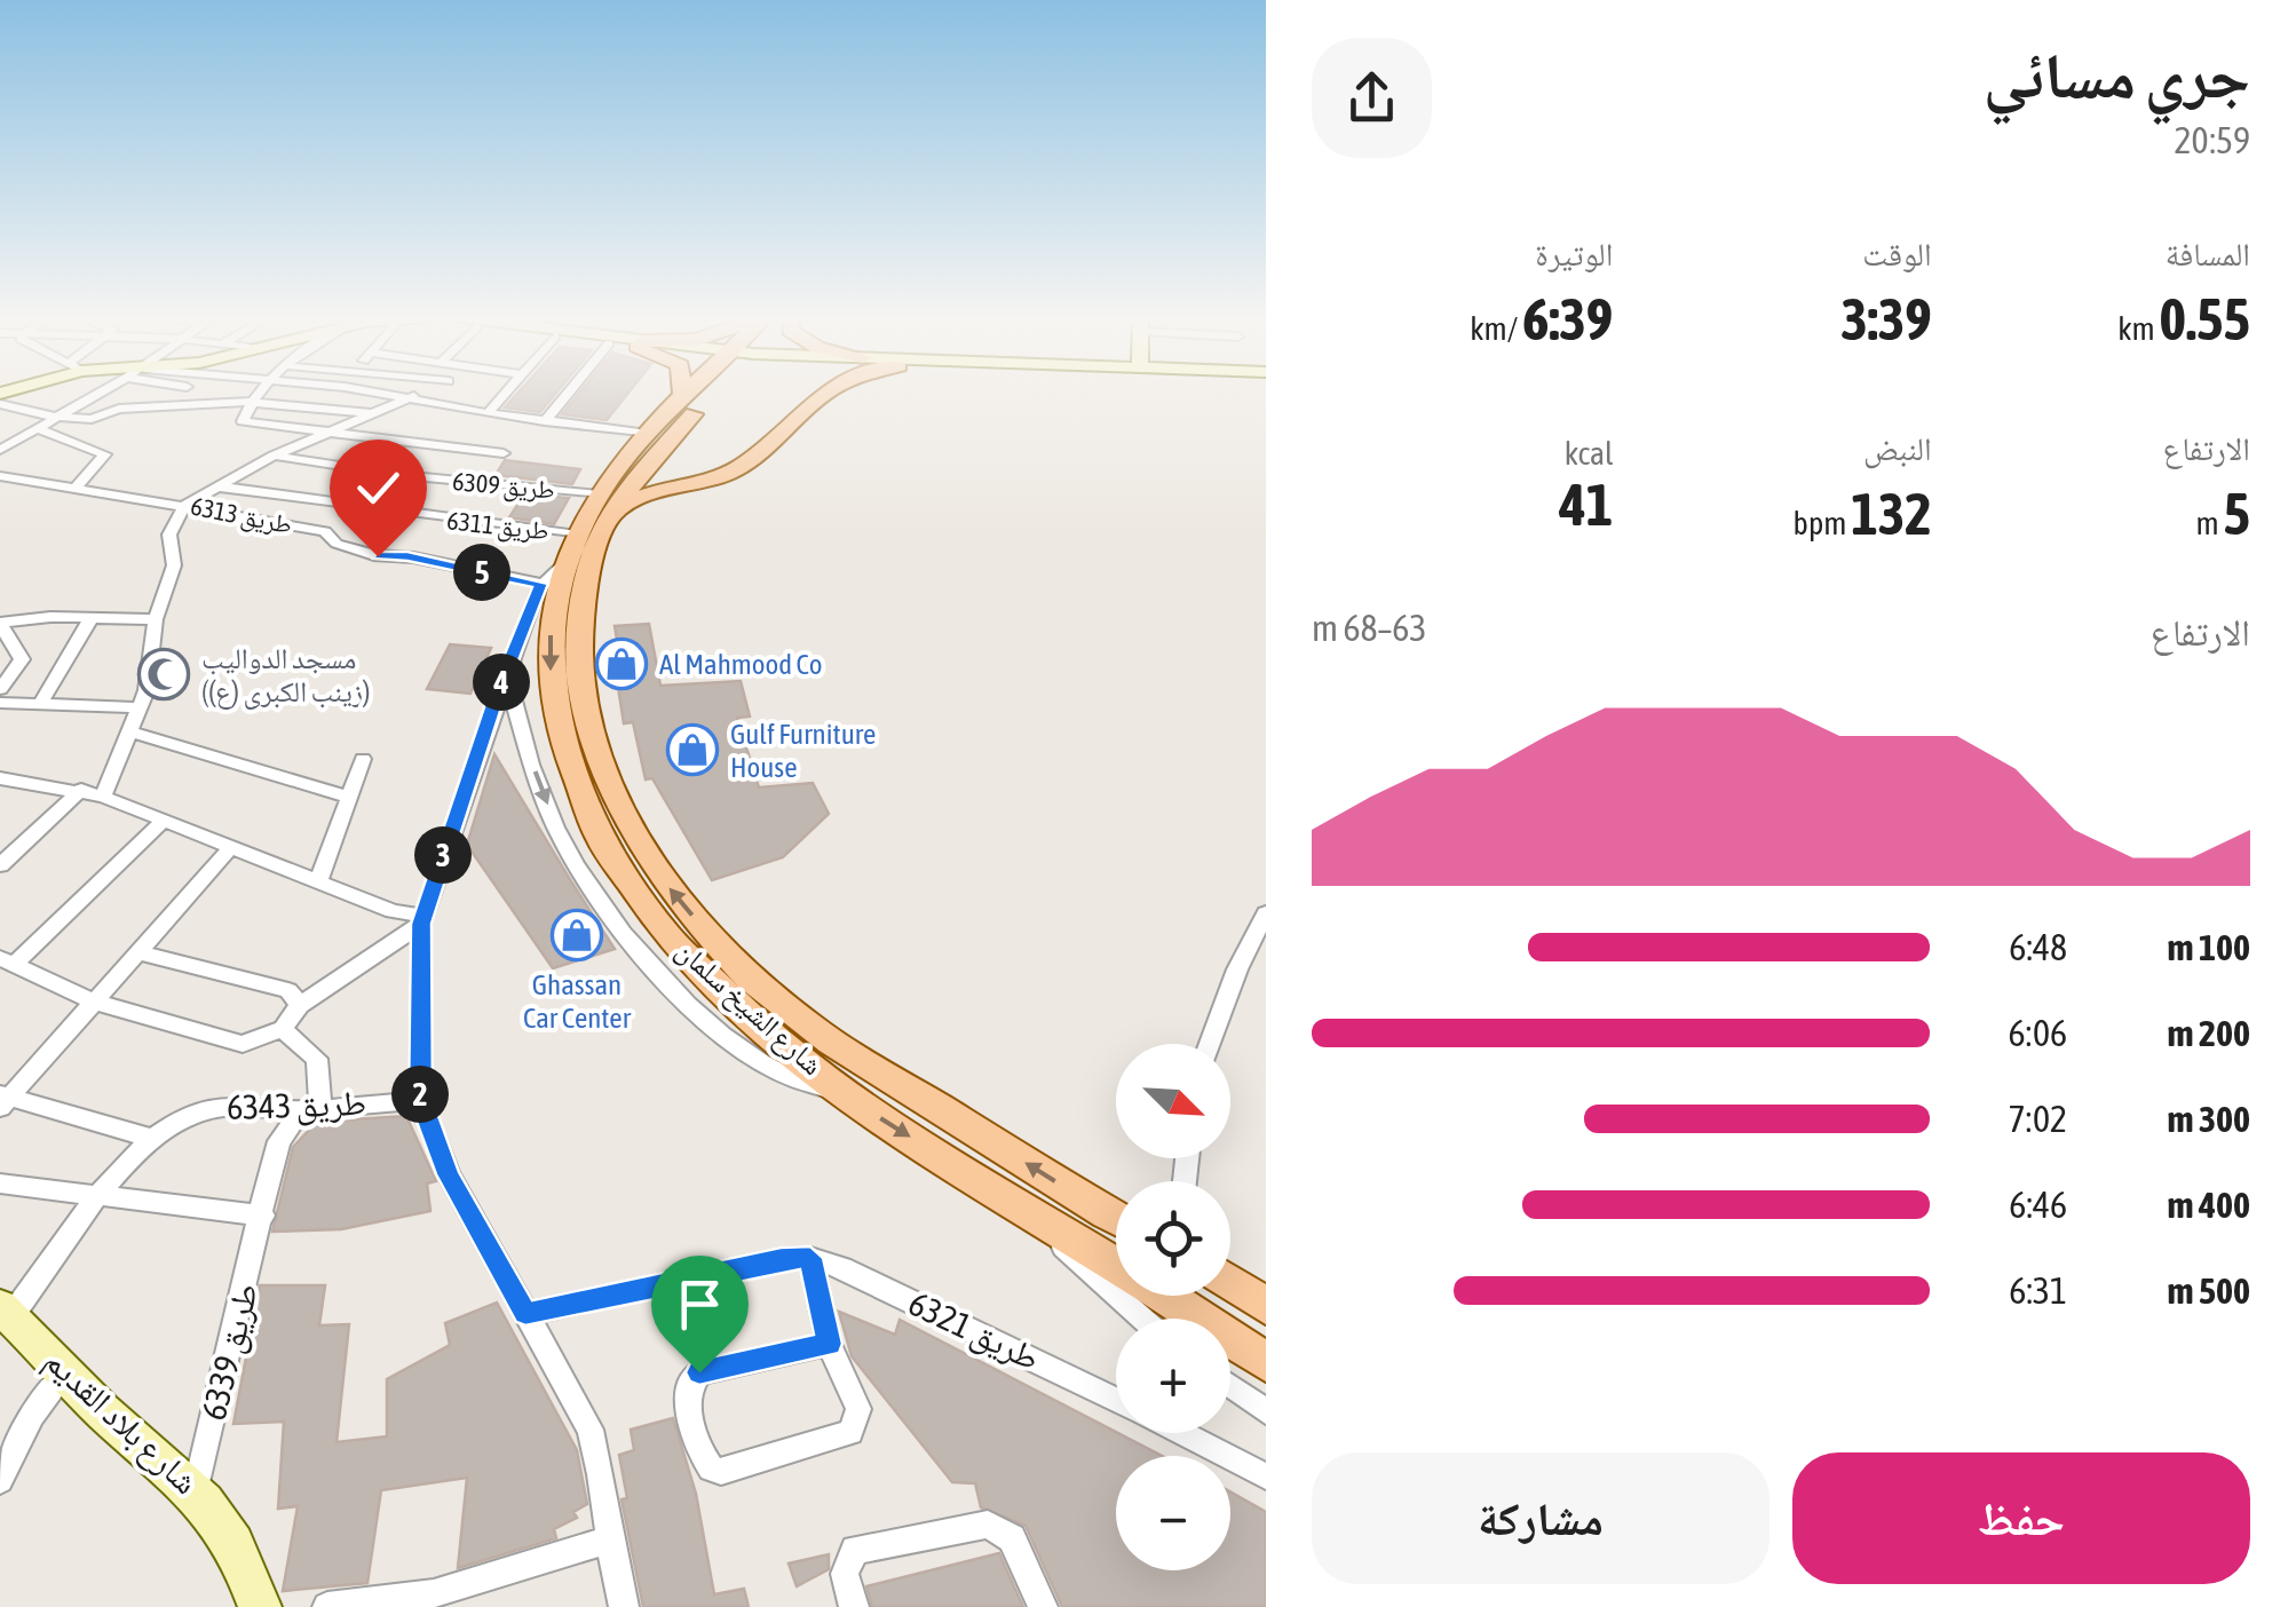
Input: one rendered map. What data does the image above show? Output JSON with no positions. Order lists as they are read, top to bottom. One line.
{"streets":{"main road":["شارع الشيخ سلمان"],"street":["طريق 6309","طريق 6313","طريق 6311","طريق 6343","طريق 6321","طريق 6339","شارع بلاد القديم"]},"crossings":[["طريق 6309","شارع الشيخ سلمان"],["طريق 6313","شارع الشيخ سلمان"],["طريق 6311","شارع الشيخ سلمان"],["طريق 6343","طريق 6339"],["طريق 6343","شارع بلاد القديم"],["طريق 6339","شارع بلاد القديم"]],"places":{"shop":["Al Mahmood Co","Gulf Furniture House","Ghassan Car Center"],"mosque":["مسجد الدواليب (زينب الكبرى (ع))"]},"north":"bottom right","page":{"heading":["جري مسائي","20:59"],"stats":[["المسافة","0.55 km"],["الوقت","3:39"],["الوتيرة","6:39 /km"],["الارتفاع","5 m"],["النبض","132 bpm"],["kcal","41"]],"pins":["5","4","3","2"],"chart":["الارتفاع","63–68 m"],"list":[{"name":"100 m","note":"6:48"},{"name":"200 m","note":"6:06"},{"name":"300 m","note":"7:02"},{"name":"400 m","note":"6:46"},{"name":"500 m","note":"6:31"}],"map_buttons":["+","−"],"buttons":["حفظ","مشاركة"]}}
